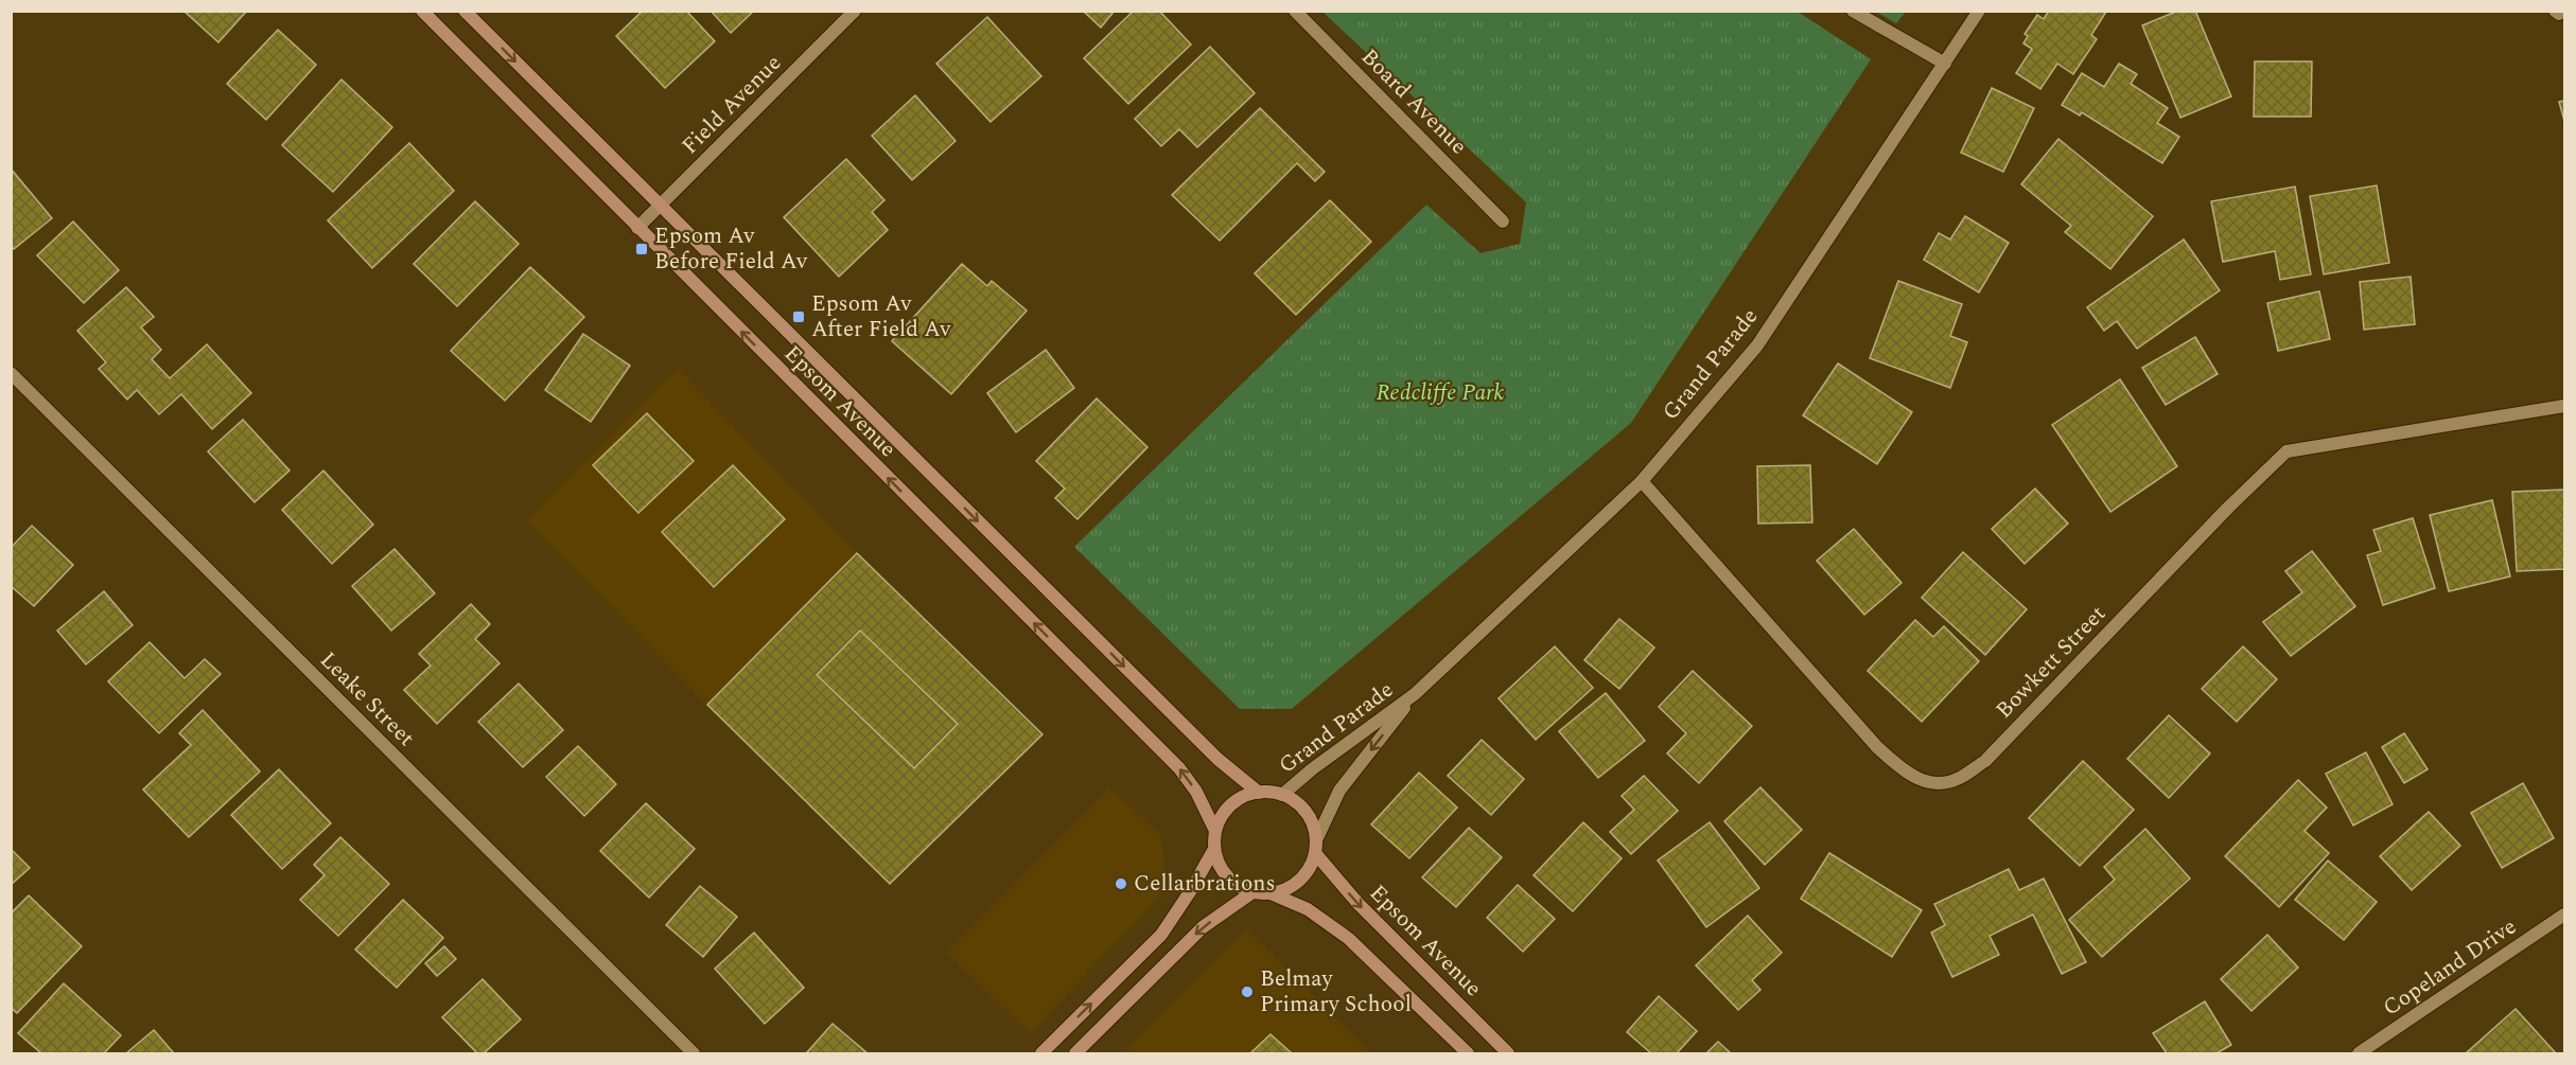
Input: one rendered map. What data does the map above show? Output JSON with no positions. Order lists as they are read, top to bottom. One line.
{"streets":{"street":["Board Avenue","Field Avenue","Grand Parade","Epsom Avenue","Bowkett Street","Leake Street","Copeland Drive"]},"crossings":[["Field Avenue","Epsom Avenue"],["Grand Parade","Epsom Avenue"],["Grand Parade","Bowkett Street"]],"parks":["Redcliffe Park"],"places":{"transit":["Epsom Av Before Field Av","Epsom Av After Field Av"],"other":["Cellarbrations","Belmay Primary School"]}}
